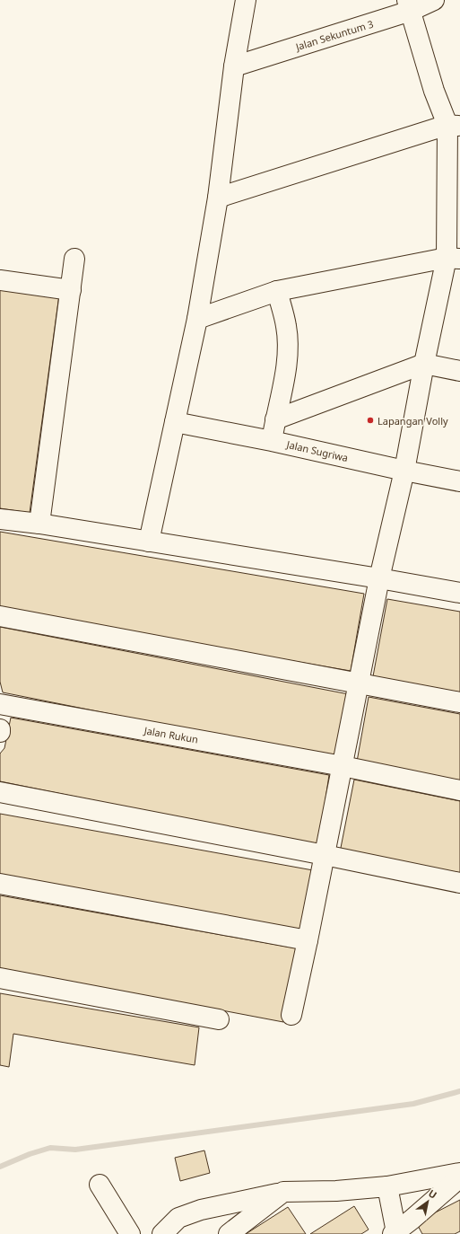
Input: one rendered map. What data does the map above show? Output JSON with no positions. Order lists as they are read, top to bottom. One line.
{"streets":{"street":["Jalan Sekuntum 3","Jalan Sugriwa","Jalan Rukun"]},"places":["Lapangan Volly"],"north":"top right"}
